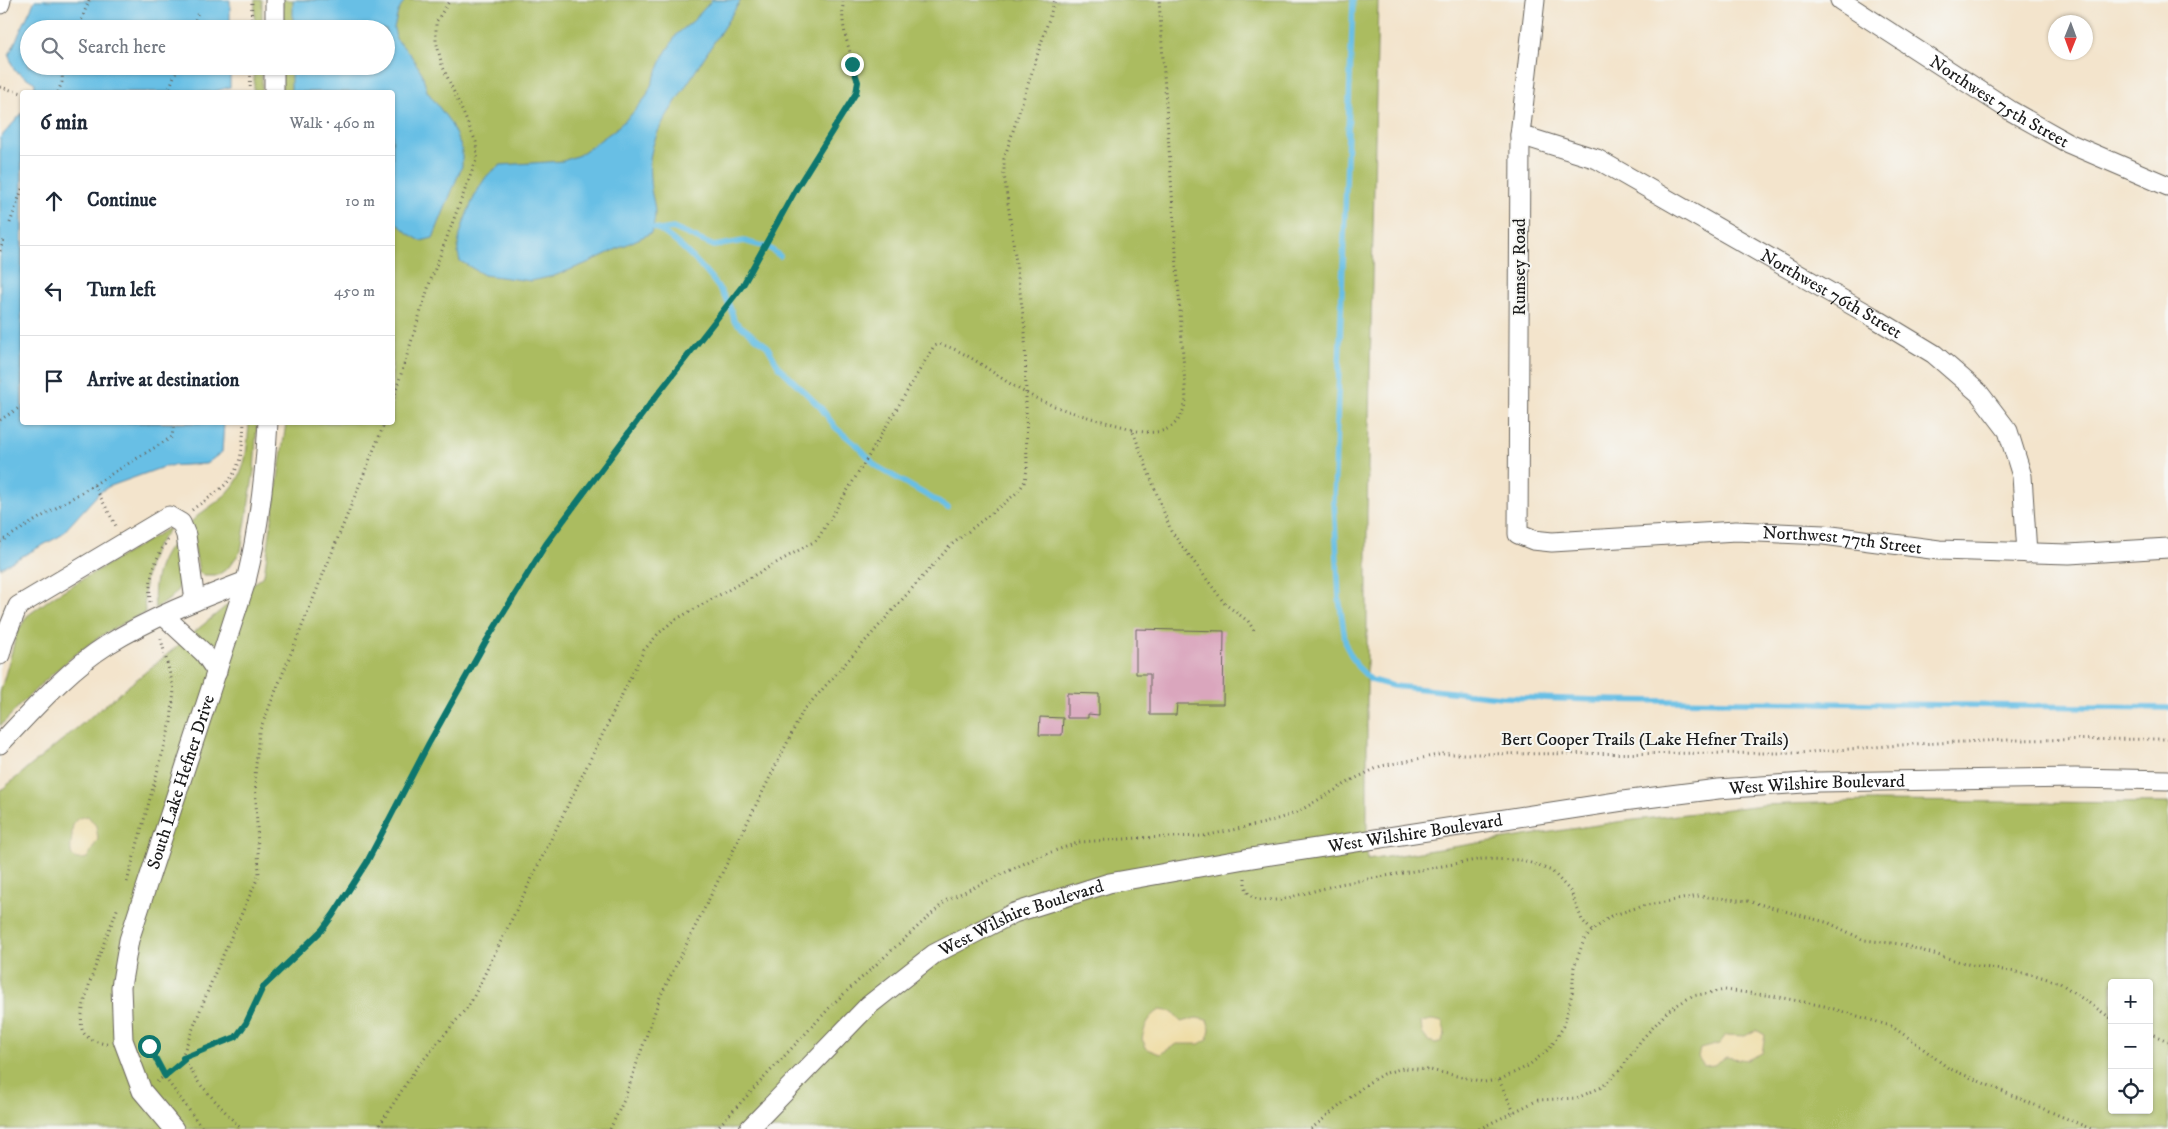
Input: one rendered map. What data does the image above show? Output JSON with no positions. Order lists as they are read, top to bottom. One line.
{"streets":{"street":["Northwest 75th Street","Rumsey Road","Northwest 76th Street","Northwest 77th Street","South Lake Hefner Drive","West Wilshire Boulevard"],"path":["Bert Cooper Trails (Lake Hefner Trails)"]},"crossings":[["Rumsey Road","Northwest 76th Street"],["Rumsey Road","Northwest 77th Street"],["Northwest 76th Street","Northwest 77th Street"]],"north":"bottom","page":{"search":"Search here","heading":["6 min","Walk · 460 m"],"list":[["Continue","10 m"],["Turn left","450 m"],"Arrive at destination"],"map_buttons":["+","−"]}}
